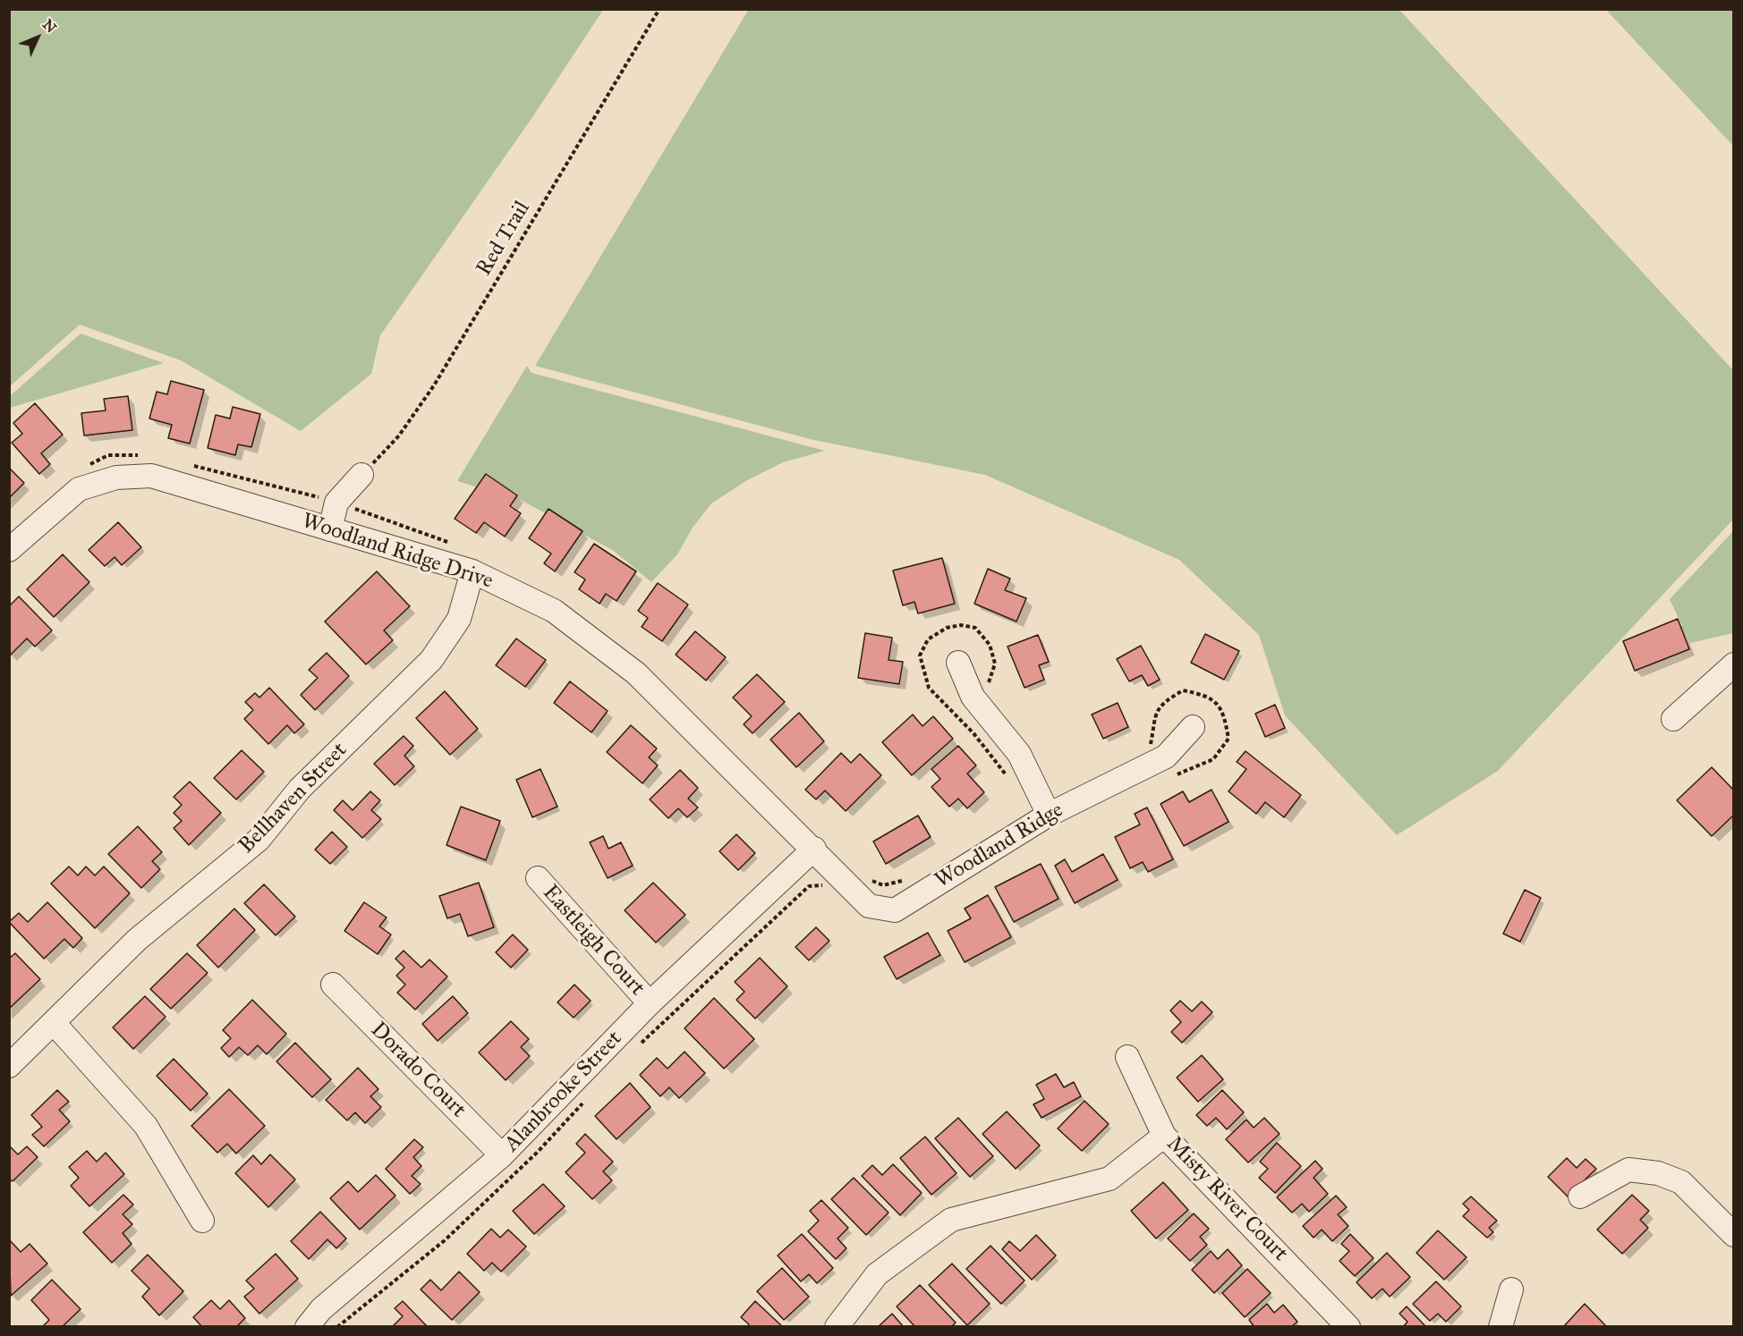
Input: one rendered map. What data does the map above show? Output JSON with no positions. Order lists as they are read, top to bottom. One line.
{"streets":{"street":["Woodland Ridge Drive","Bellhaven Street","Woodland Ridge","Eastleigh Court","Dorado Court","Alanbrooke Street","Misty River Court"],"path":["Red Trail"]},"crossings":[["Woodland Ridge Drive","Bellhaven Street"],["Woodland Ridge Drive","Woodland Ridge"],["Woodland Ridge Drive","Alanbrooke Street"],["Woodland Ridge","Alanbrooke Street"],["Eastleigh Court","Alanbrooke Street"],["Dorado Court","Alanbrooke Street"]],"north":"top right"}
